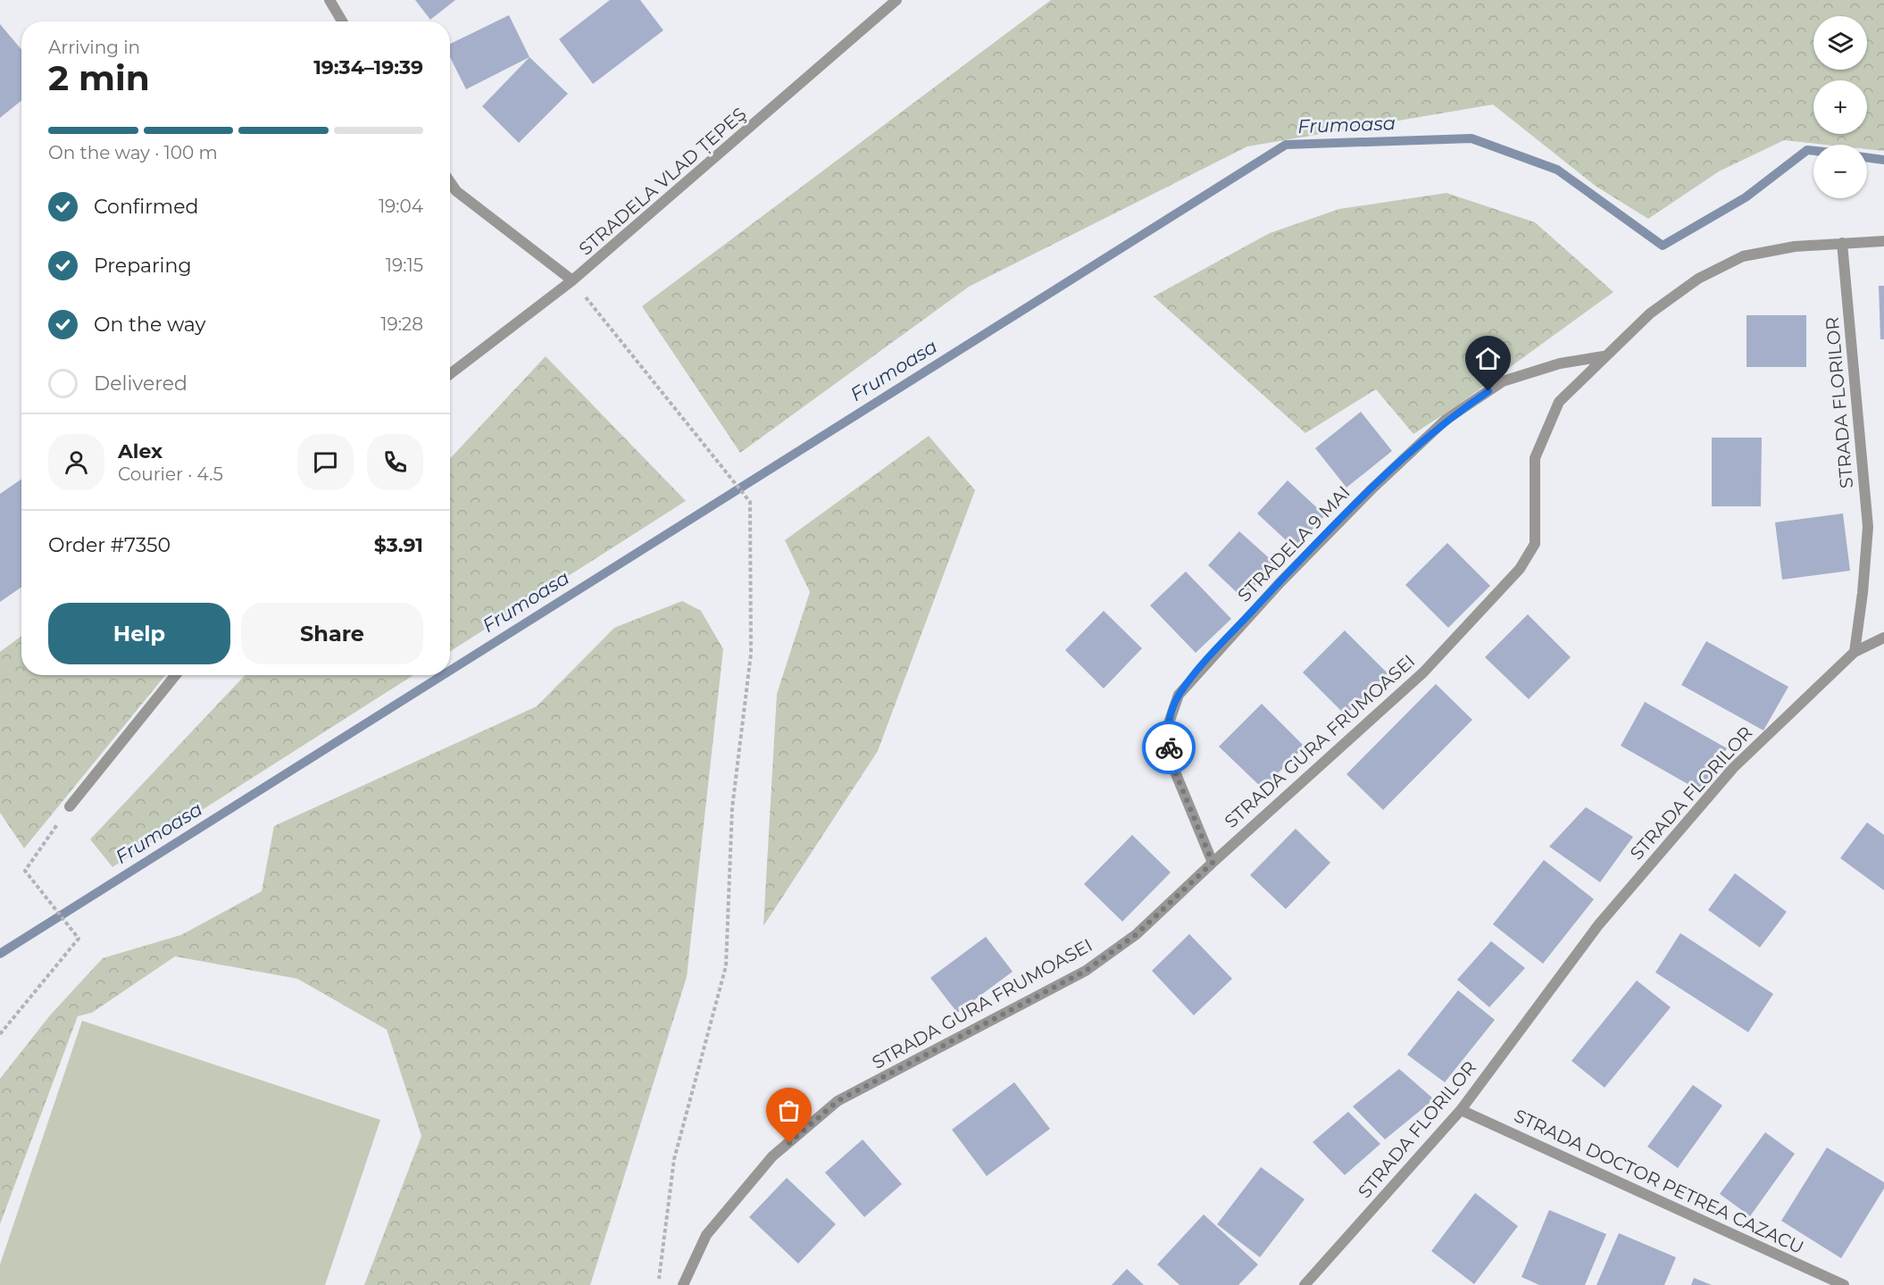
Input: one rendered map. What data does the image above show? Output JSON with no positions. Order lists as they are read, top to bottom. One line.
{"streets":{"street":["STRADELA VLAD ȚEPEŞ","STRADA FLORILOR","STRADELA 9 MAI","STRADA GURA FRUMOASEI","STRADA DOCTOR PETREA CAZACU"]},"crossings":[["STRADA FLORILOR","STRADA GURA FRUMOASEI"],["STRADA FLORILOR","STRADA DOCTOR PETREA CAZACU"],["STRADELA 9 MAI","STRADA GURA FRUMOASEI"]],"water":["Frumoasa"],"page":{"map_buttons":["+","−"],"heading":["2 min","Arriving in","19:34–19:39"],"panel":["Alex","Courier · 4.5","Order #7350","$3.91"],"bar":"On the way · 100 m","list":[["Confirmed","19:04"],["Preparing","19:15"],["On the way","19:28"],"Delivered"],"buttons":["Help","Share"]}}
